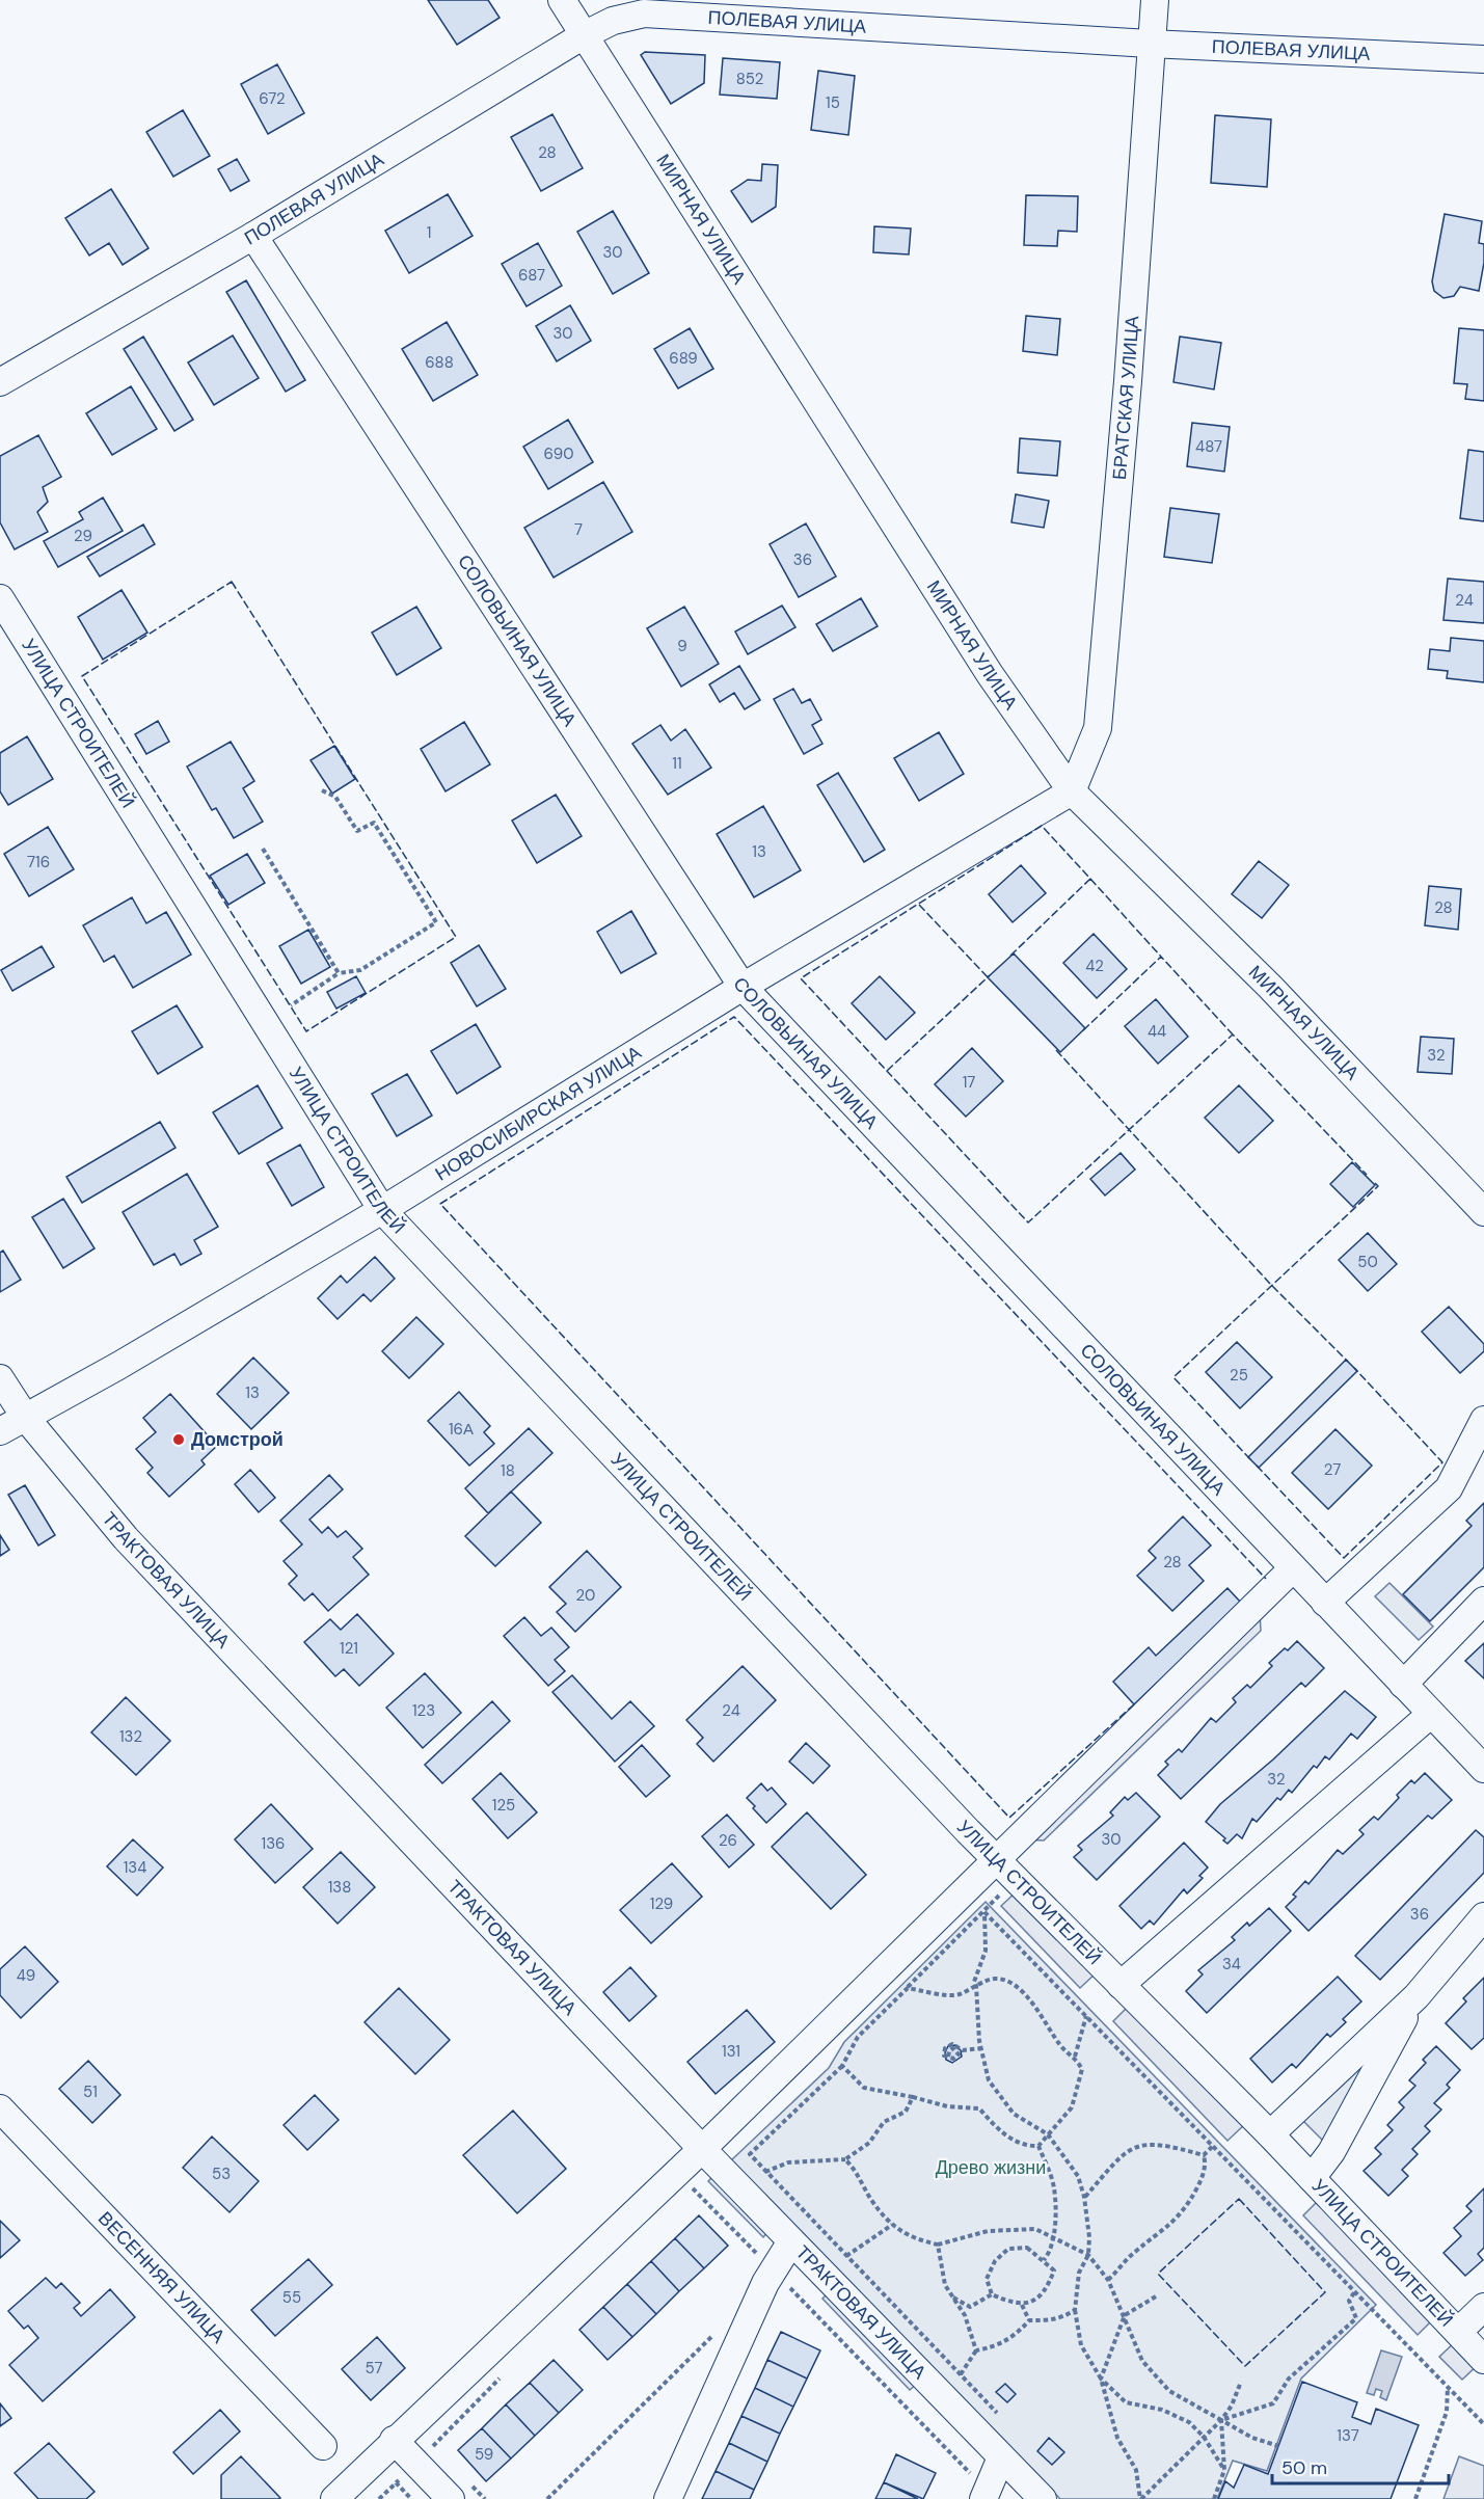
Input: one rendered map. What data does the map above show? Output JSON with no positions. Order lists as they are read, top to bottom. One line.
{"streets":{"street":["ПОЛЕВАЯ УЛИЦА","МИРНАЯ УЛИЦА","БРАТСКАЯ УЛИЦА","СОЛОВЬИНАЯ УЛИЦА","УЛИЦА СТРОИТЕЛЕЙ","НОВОСИБИРСКАЯ УЛИЦА","ТРАКТОВАЯ УЛИЦА","ВЕСЕННЯЯ УЛИЦА"]},"crossings":[["ПОЛЕВАЯ УЛИЦА","МИРНАЯ УЛИЦА"],["ПОЛЕВАЯ УЛИЦА","БРАТСКАЯ УЛИЦА"],["ПОЛЕВАЯ УЛИЦА","СОЛОВЬИНАЯ УЛИЦА"],["МИРНАЯ УЛИЦА","БРАТСКАЯ УЛИЦА"],["МИРНАЯ УЛИЦА","НОВОСИБИРСКАЯ УЛИЦА"],["БРАТСКАЯ УЛИЦА","НОВОСИБИРСКАЯ УЛИЦА"],["СОЛОВЬИНАЯ УЛИЦА","НОВОСИБИРСКАЯ УЛИЦА"],["УЛИЦА СТРОИТЕЛЕЙ","НОВОСИБИРСКАЯ УЛИЦА"],["НОВОСИБИРСКАЯ УЛИЦА","ТРАКТОВАЯ УЛИЦА"]],"parks":["Древо жизни"],"places":["Домстрой"],"house_numbers":["852","672","15","28","1","30","687","30","689","688","487","690","7","29","36","24","9","11","13","716","28","42","44","32","17","50","25","13","16А","27","18","28","20","121","123","24","132","32","125","30","26","136","134","138","129","36","34","49","131","51","53","55","57","137","59"],"scale_bar":"50 m"}
